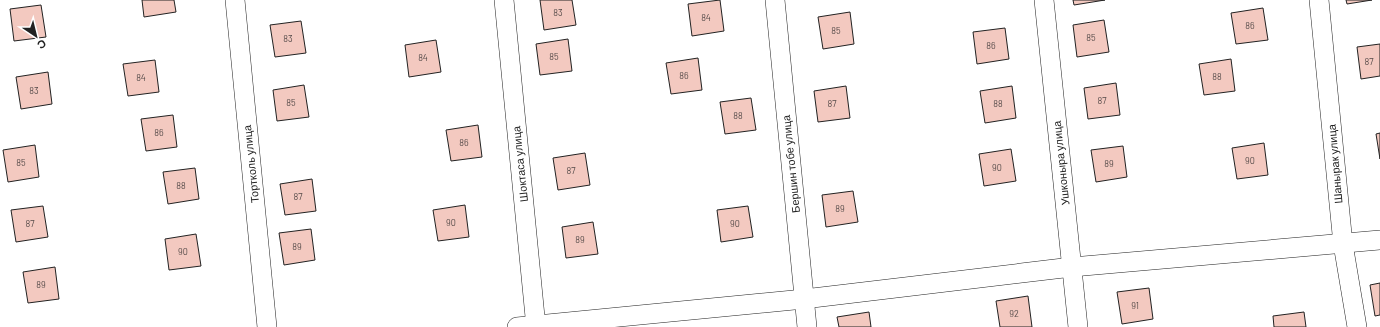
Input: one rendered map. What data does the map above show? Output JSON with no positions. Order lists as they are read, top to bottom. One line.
{"streets":{"street":["Ушконыра улица","Тортколь улица","Шоктаса улица","Бершин тобе улица","Шанырак улица"]},"house_numbers":["83","84","86","85","85","83","86","85","84","87","86","88","84","83","87","85","87","88","88","86","86","90","85","89","90","87","88","87","89","90","87","90","89","89","90","89","91","92"],"north":"bottom right"}
